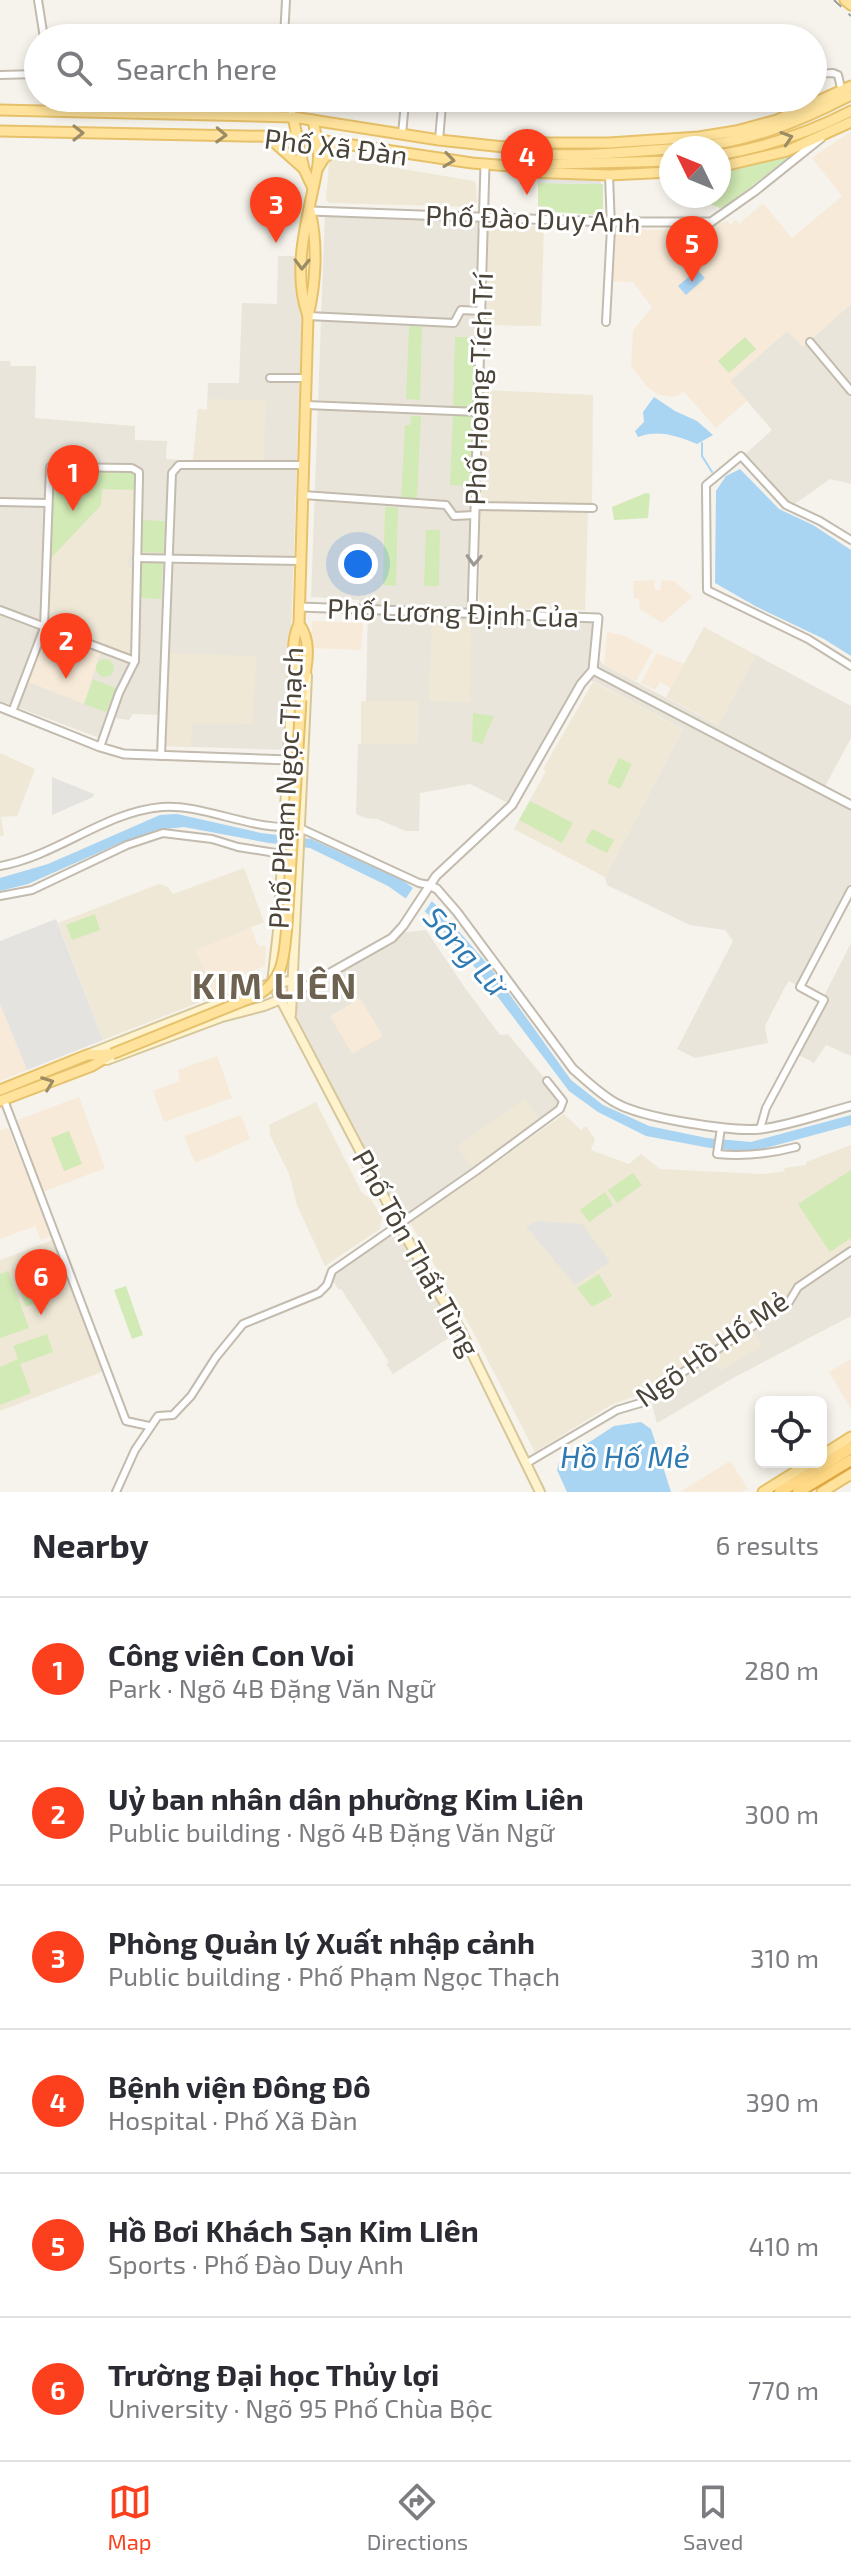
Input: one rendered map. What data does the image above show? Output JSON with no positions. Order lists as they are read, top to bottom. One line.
{"streets":{"main road":["Phố Xã Đàn","Phố Phạm Ngọc Thạch","Phố Tôn Thất Tùng"],"street":["Phố Đào Duy Anh","Phố Hoàng Tích Trí","Phố Lương Định Của","Ngõ Hồ Hố Mẻ"]},"crossings":[["Phố Xã Đàn","Phố Hoàng Tích Trí"],["Phố Xã Đàn","Phố Phạm Ngọc Thạch"],["Phố Đào Duy Anh","Phố Hoàng Tích Trí"],["Phố Đào Duy Anh","Phố Phạm Ngọc Thạch"],["Phố Hoàng Tích Trí","Phố Lương Định Của"],["Phố Lương Định Của","Phố Phạm Ngọc Thạch"],["Phố Phạm Ngọc Thạch","Phố Tôn Thất Tùng"],["Phố Tôn Thất Tùng","Ngõ Hồ Hố Mẻ"]],"districts":["KIM LIÊN"],"water":["Sông Lừ","Hồ Hố Mẻ"],"north":"top left","page":{"search":"Search here","pins":["4","3","5","1","2","6"],"heading":["Nearby","6 results"],"list":[{"mark":"1","name":"Công viên Con Voi","note":"Park · Ngõ 4B Đặng Văn Ngữ","value":"280 m"},{"mark":"2","name":"Uỷ ban nhân dân phường Kim Liên","note":"Public building · Ngõ 4B Đặng Văn Ngữ","value":"300 m"},{"mark":"3","name":"Phòng Quản lý Xuất nhập cảnh","note":"Public building · Phố Phạm Ngọc Thạch","value":"310 m"},{"mark":"4","name":"Bệnh viện Đông Đô","note":"Hospital · Phố Xã Đàn","value":"390 m"},{"mark":"5","name":"Hồ Bơi Khách Sạn Kim LIên","note":"Sports · Phố Đào Duy Anh","value":"410 m"},{"mark":"6","name":"Trường Đại học Thủy lợi","note":"University · Ngõ 95 Phố Chùa Bộc","value":"770 m"}],"nav":["Map","Directions","Saved"]}}
